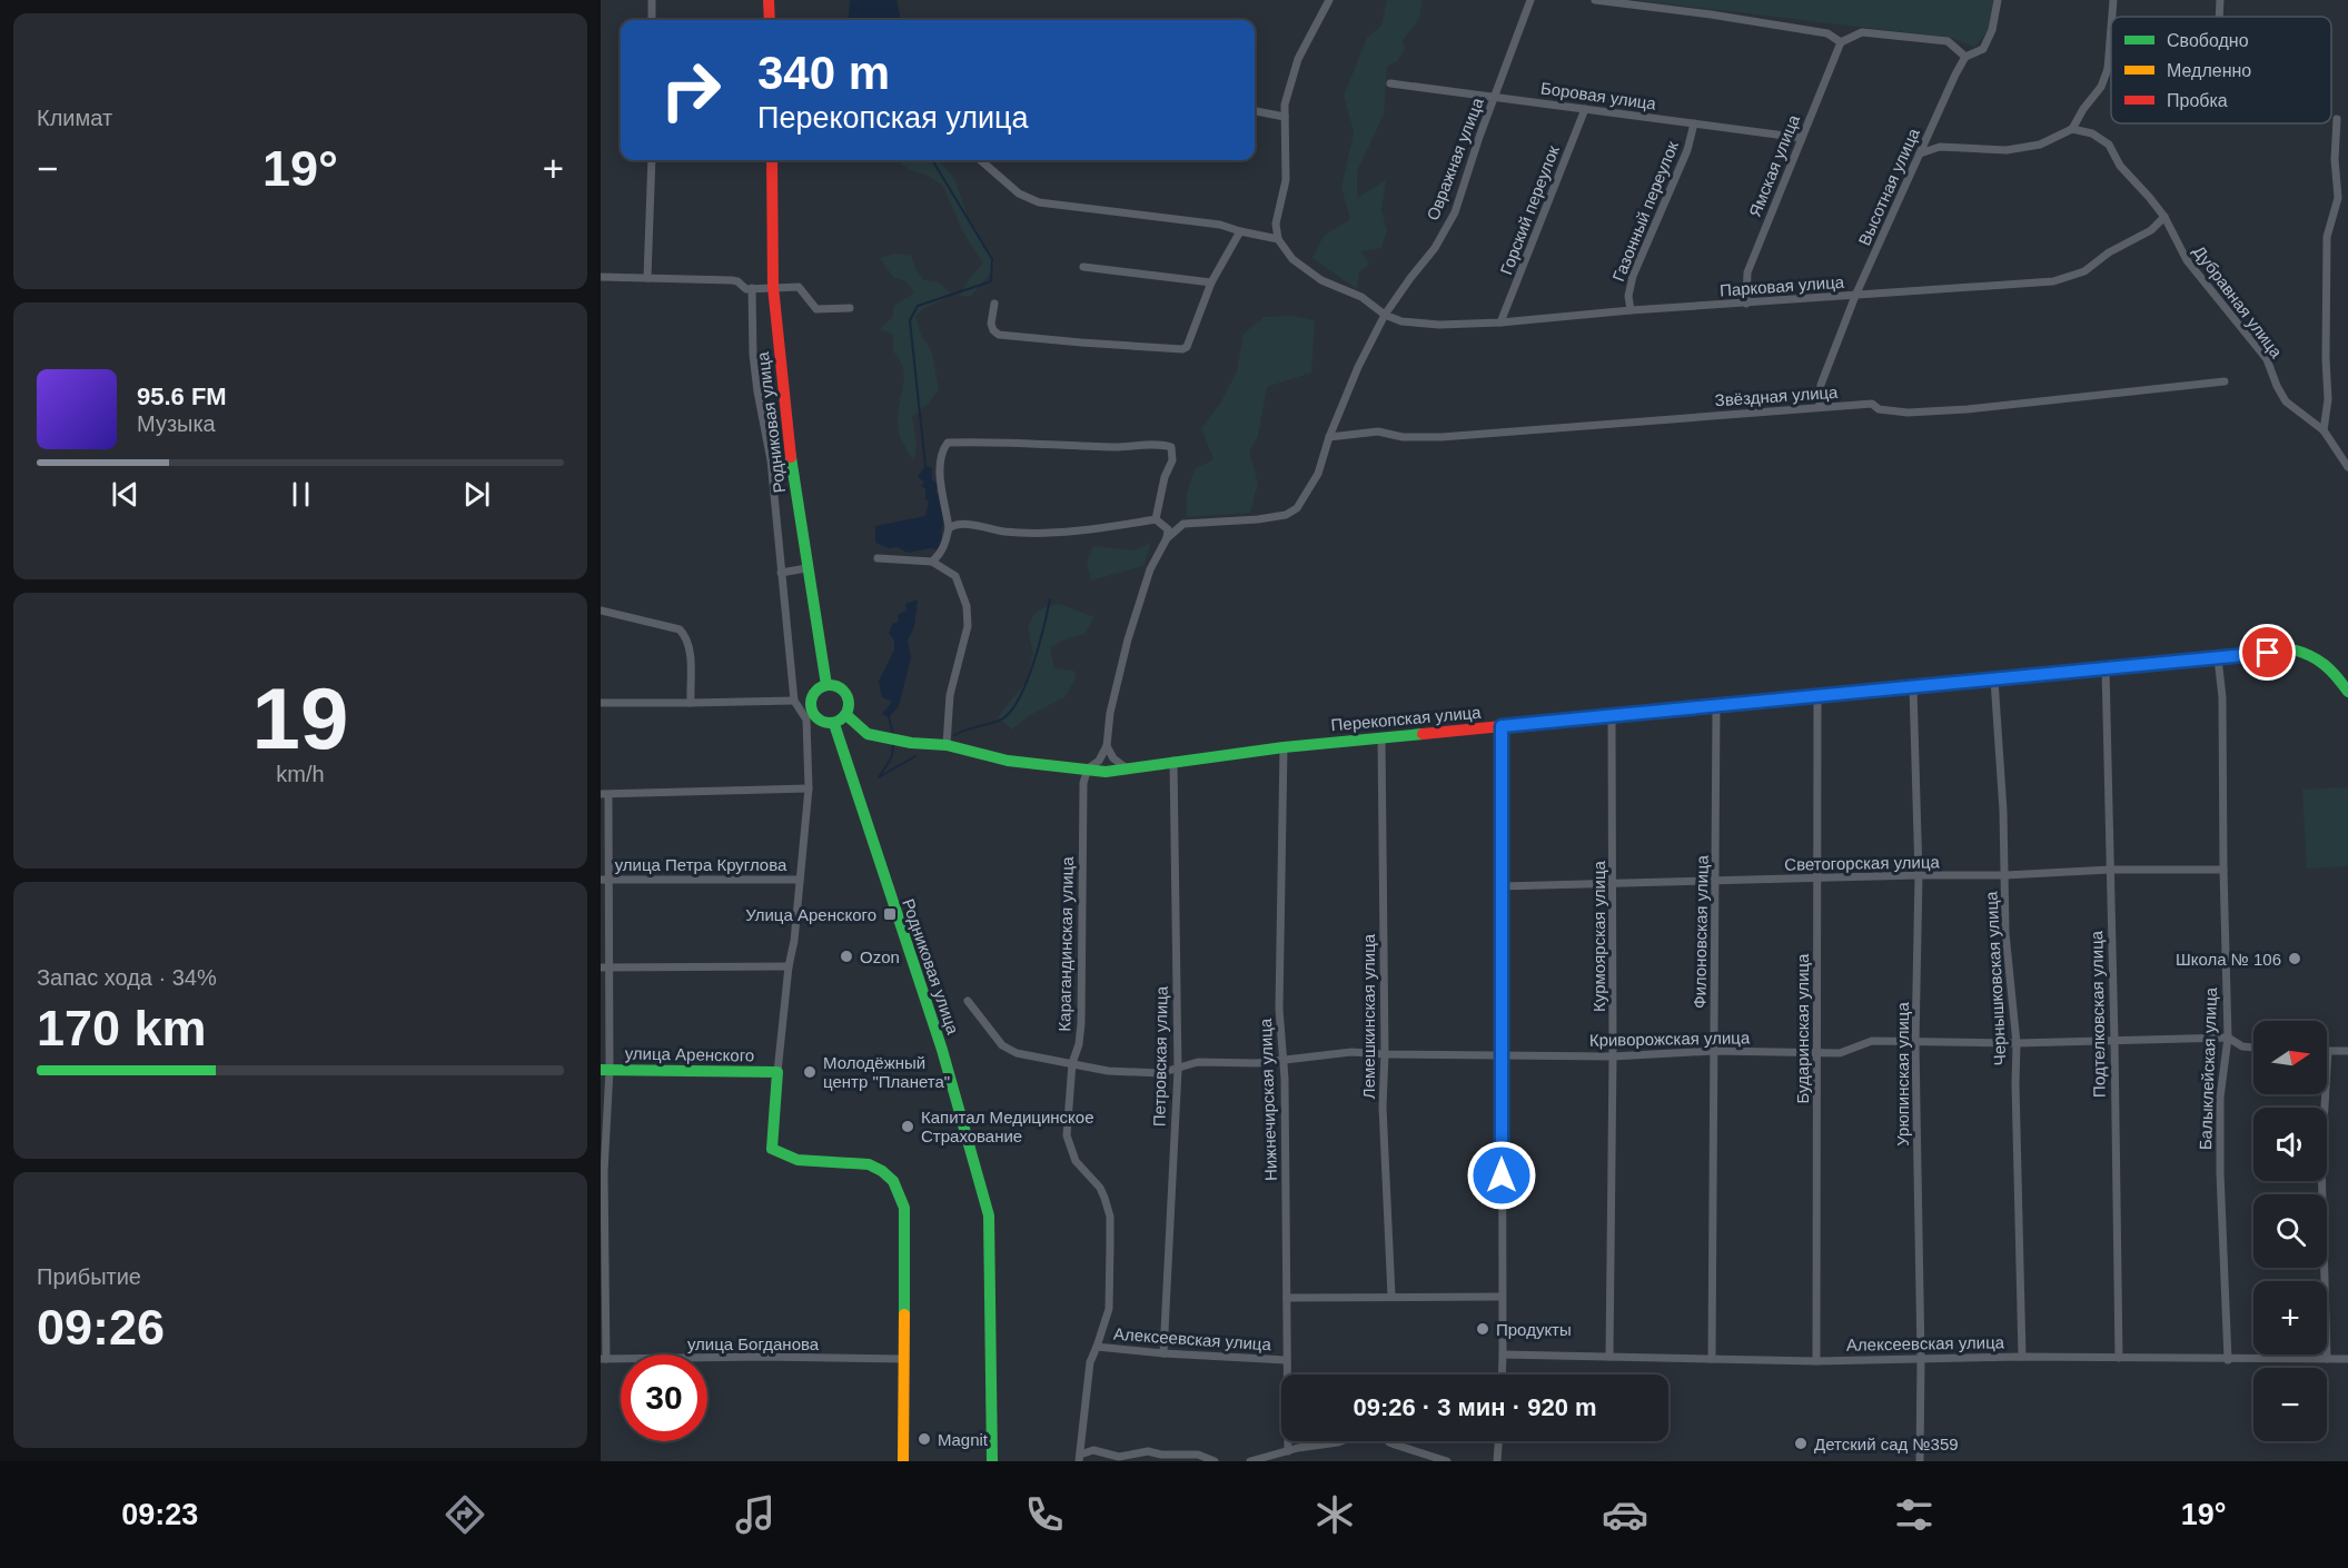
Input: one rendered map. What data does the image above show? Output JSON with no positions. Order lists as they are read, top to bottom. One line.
{"streets":{"street":["Боровая улица","Овражная улица","Ямская улица","Высотная улица","Горский переулок","Газонный переулок","Парковая улица","Дубравная улица","Звёздная улица","Родниковая улица","Перекопская улица","Светогорская улица","улица Петра Круглова","Филоновская улица","Курмоярская улица","Карагандинская улица","Чернышковская улица","Подтелковская улица","Лемешкинская улица","Бударинская улица","Криворожская улица","улица Аренского","Петровская улица","Балыклейская улица","Урюпинская улица","Нижнечирская улица","Алексеевская улица","улица Богданова"]},"crossings":[["Боровая улица","Овражная улица"],["Боровая улица","Ямская улица"],["Боровая улица","Горский переулок"],["Боровая улица","Газонный переулок"],["Овражная улица","Парковая улица"],["Овражная улица","Звёздная улица"],["Ямская улица","Парковая улица"],["Высотная улица","Парковая улица"],["Высотная улица","Звёздная улица"],["Горский переулок","Парковая улица"],["Газонный переулок","Парковая улица"],["Парковая улица","Дубравная улица"],["Родниковая улица","Перекопская улица"],["Родниковая улица","улица Петра Круглова"],["Родниковая улица","улица Аренского"],["Родниковая улица","улица Богданова"],["Перекопская улица","Филоновская улица"],["Перекопская улица","Курмоярская улица"],["Перекопская улица","Карагандинская улица"],["Перекопская улица","Чернышковская улица"],["Перекопская улица","Подтелковская улица"],["Перекопская улица","Лемешкинская улица"],["Перекопская улица","Бударинская улица"],["Перекопская улица","Петровская улица"],["Перекопская улица","Балыклейская улица"],["Перекопская улица","Урюпинская улица"],["Перекопская улица","Нижнечирская улица"],["Светогорская улица","Филоновская улица"],["Светогорская улица","Курмоярская улица"],["Светогорская улица","Чернышковская улица"],["Светогорская улица","Подтелковская улица"],["Светогорская улица","Бударинская улица"],["Светогорская улица","Балыклейская улица"],["Светогорская улица","Урюпинская улица"],["Филоновская улица","Криворожская улица"],["Филоновская улица","Алексеевская улица"],["Курмоярская улица","Криворожская улица"],["Курмоярская улица","Алексеевская улица"],["Карагандинская улица","Криворожская улица"],["Карагандинская улица","Алексеевская улица"],["Чернышковская улица","Криворожская улица"],["Чернышковская улица","Алексеевская улица"],["Подтелковская улица","Криворожская улица"],["Подтелковская улица","Алексеевская улица"],["Лемешкинская улица","Криворожская улица"],["Бударинская улица","Криворожская улица"],["Бударинская улица","Алексеевская улица"],["Криворожская улица","Петровская улица"],["Криворожская улица","Балыклейская улица"],["Криворожская улица","Урюпинская улица"],["Криворожская улица","Нижнечирская улица"],["Петровская улица","Алексеевская улица"],["Балыклейская улица","Алексеевская улица"],["Урюпинская улица","Алексеевская улица"],["Нижнечирская улица","Алексеевская улица"]],"places":{"transit":["Улица Аренского"],"other":["Ozon","Школа № 106","Молодёжный центр \"Планета\"","Капитал Медицинское Страхование","Продукты","Magnit","Детский сад №359"]},"legend":["Свободно","Медленно","Пробка"],"north":"right","page":{"tile":["Климат",["19","km/h"],["Запас хода · 34%","170 km"],["Прибытие","09:26"]],"turn":["340 m","Перекопская улица"],"heat":["−","19°","+"],"song":["95.6 FM","Музыка"],"map_buttons":["+","−"],"limit":"30","trip":"09:26 · 3 мин · 920 m","tabs":["09:23","19°"]}}
